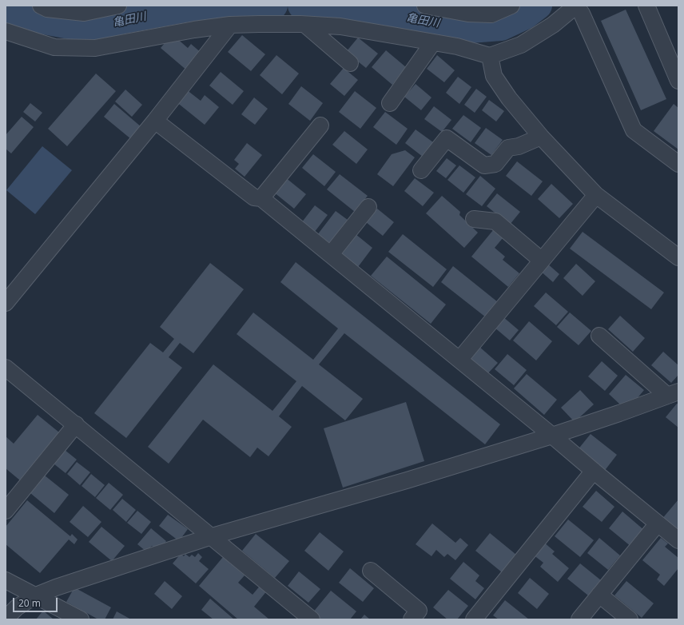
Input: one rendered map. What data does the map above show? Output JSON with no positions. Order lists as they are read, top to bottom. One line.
{"water":["亀田川"],"scale_bar":"20 m"}
